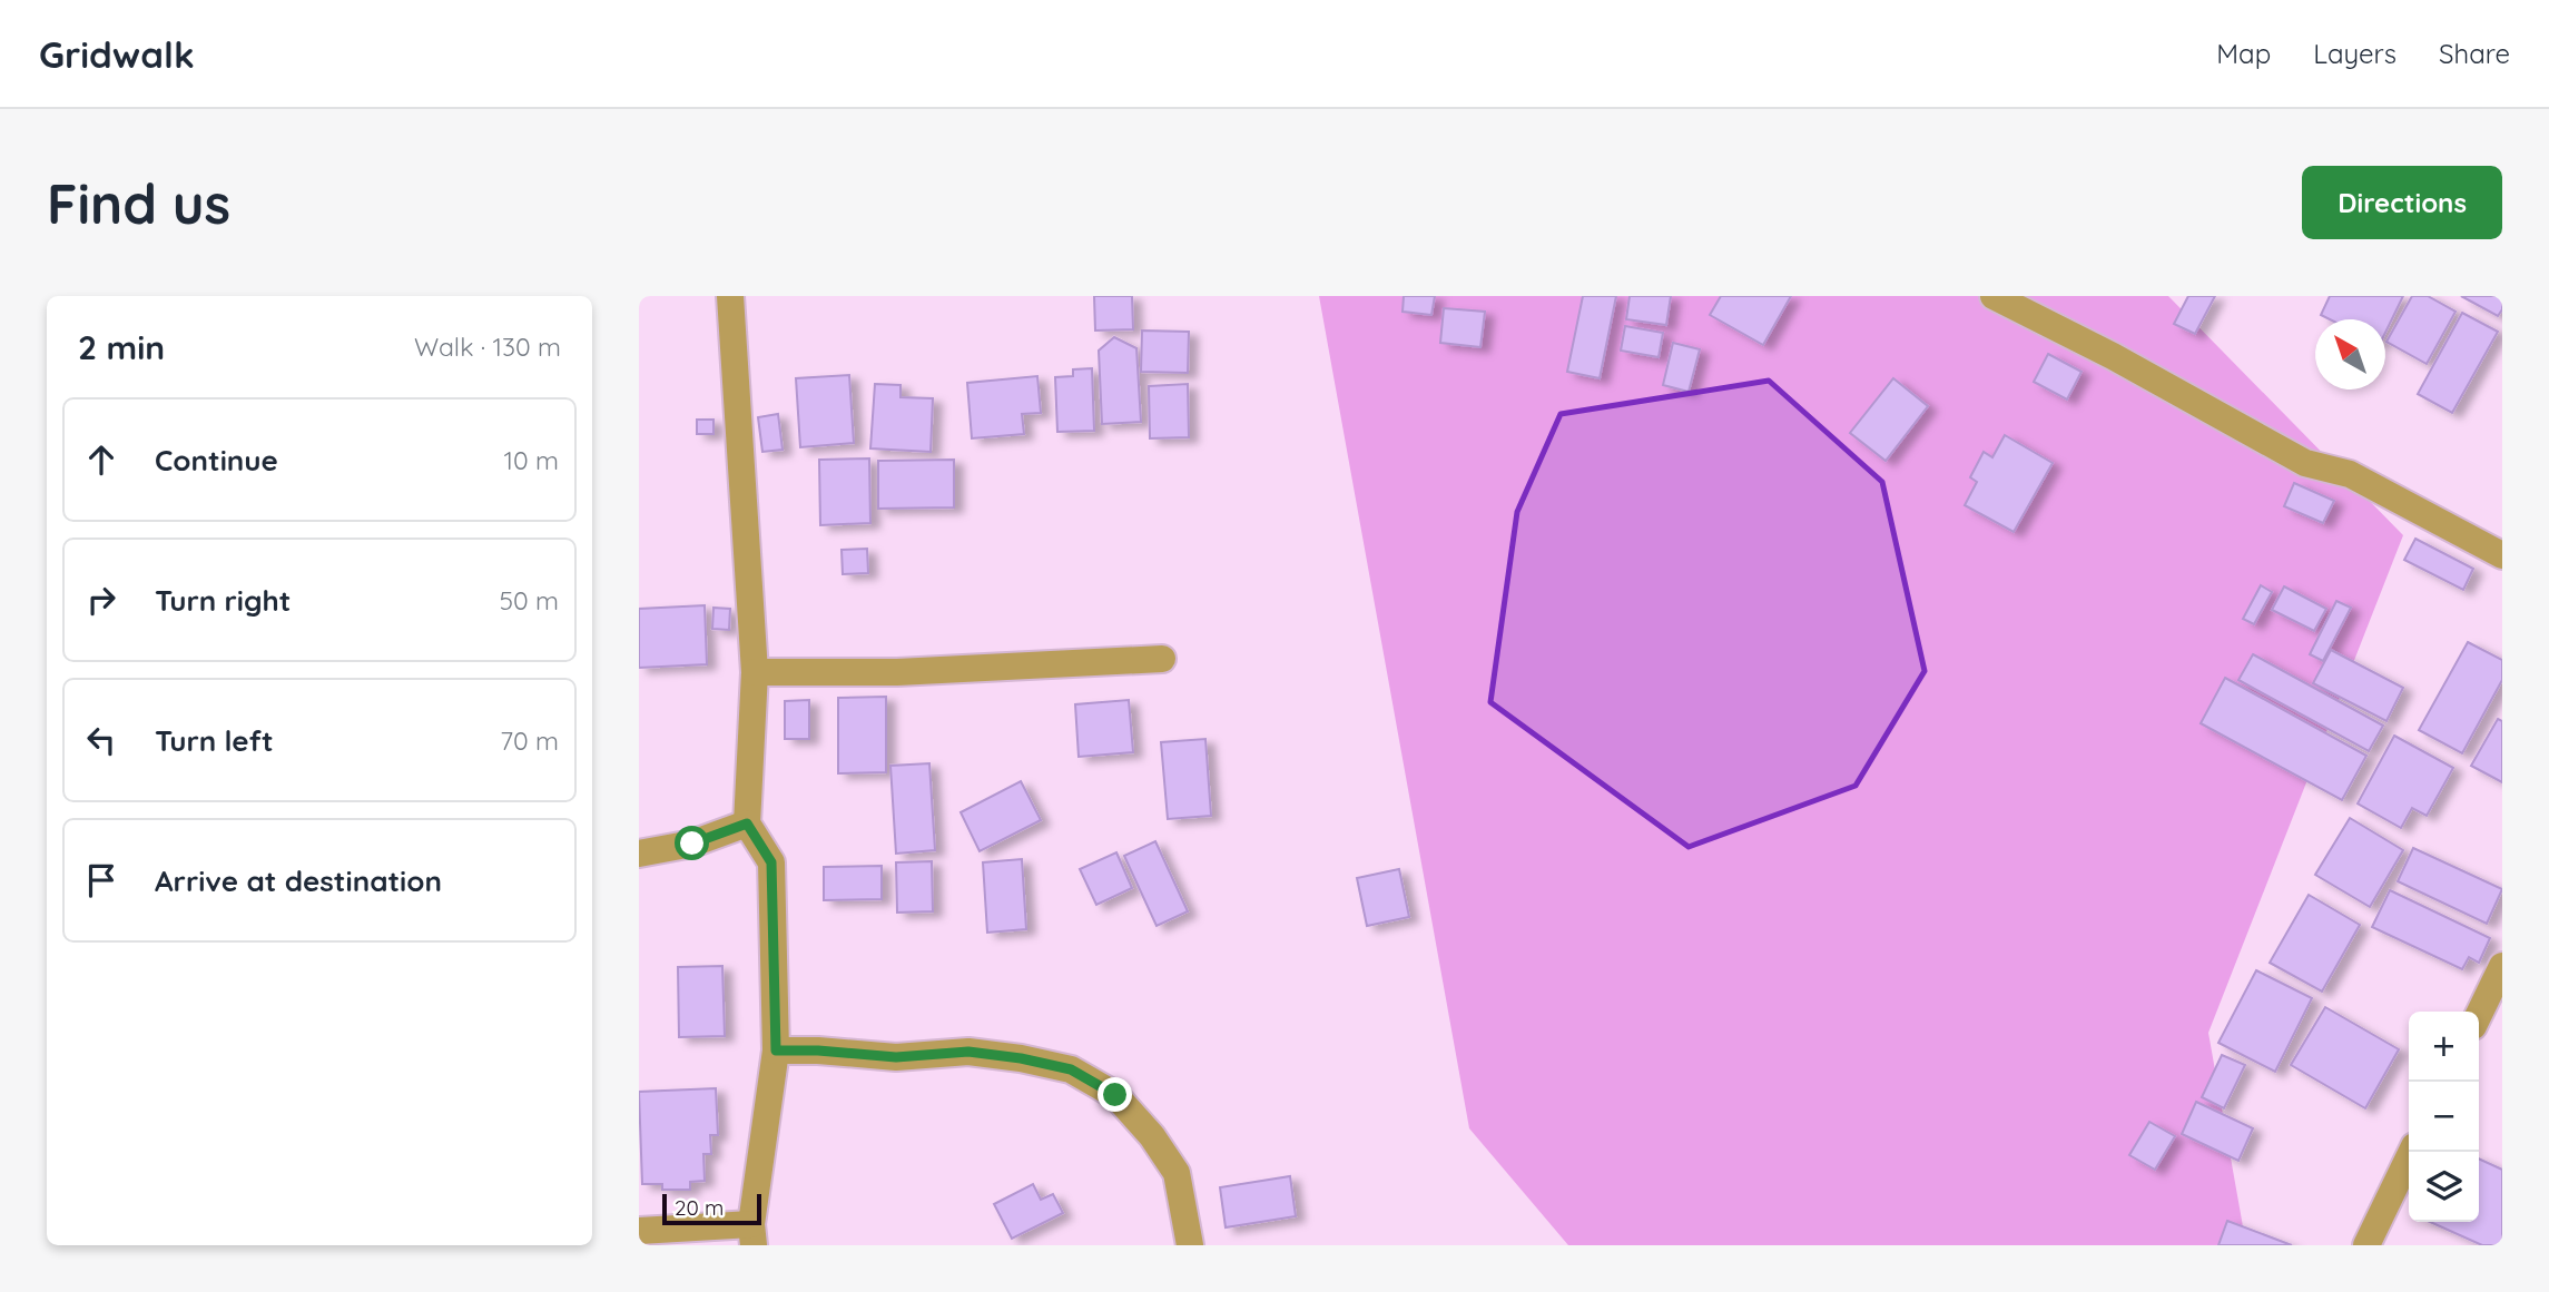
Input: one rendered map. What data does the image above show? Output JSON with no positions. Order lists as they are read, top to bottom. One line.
{"scale_bar":"20 m","north":"top left","page":{"header":"Gridwalk","nav":["Map","Layers","Share"],"buttons":"Directions","title":"Find us","heading":["2 min","Walk · 130 m"],"list":[["Continue","10 m"],["Turn right","50 m"],["Turn left","70 m"],"Arrive at destination"],"map_buttons":["+","−"],"scale":"20 m"}}
